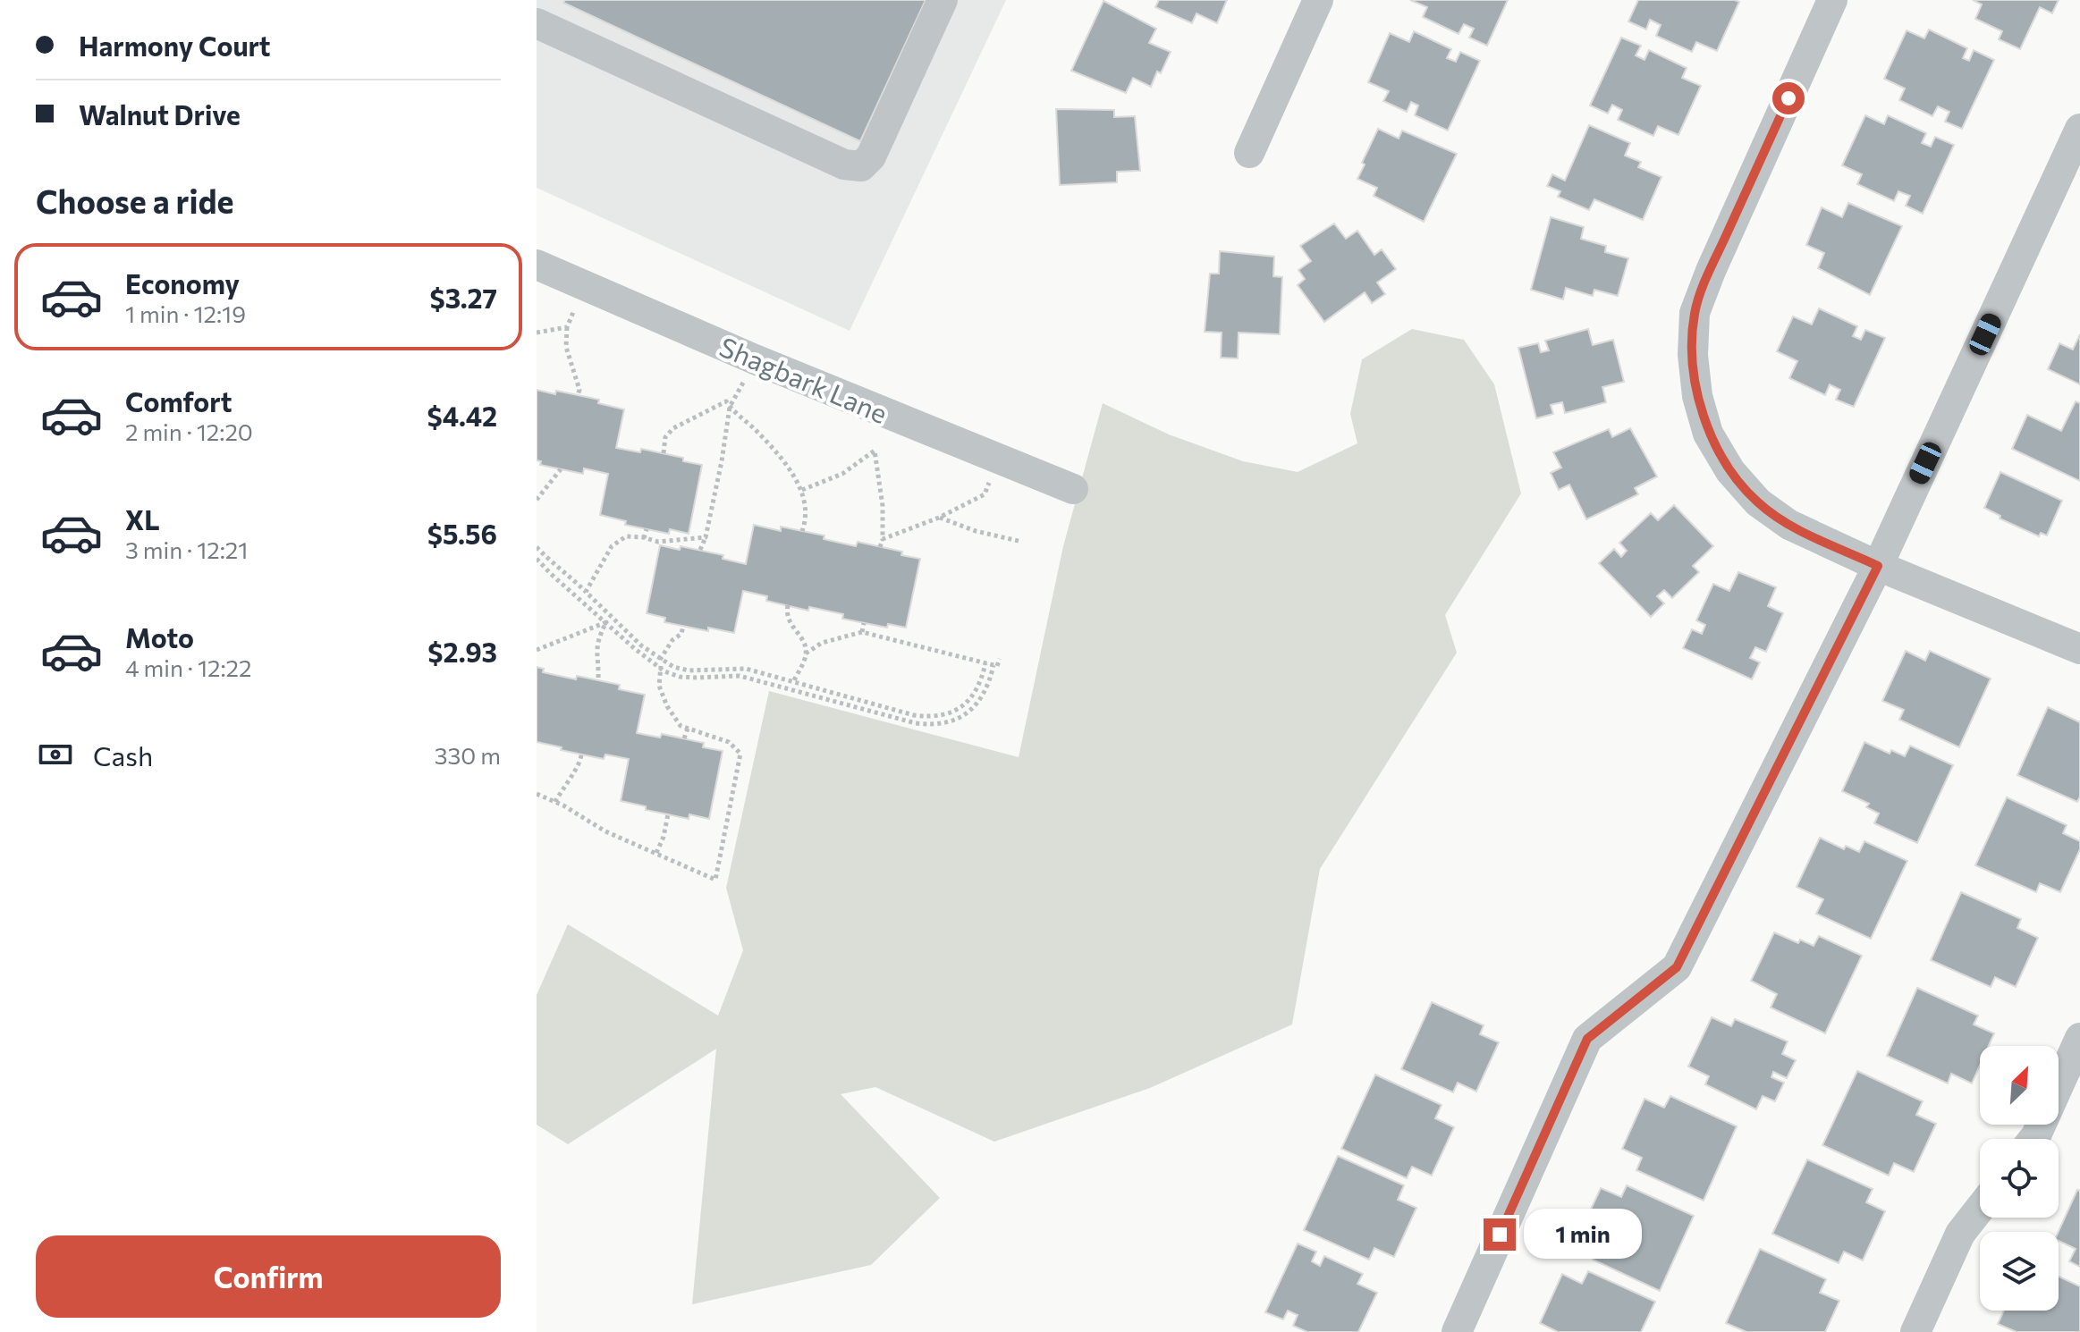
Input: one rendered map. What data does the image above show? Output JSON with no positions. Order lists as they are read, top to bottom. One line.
{"streets":{"street":["Shagbark Lane"]},"north":"top right","page":{"banner":["Harmony Court","Walnut Drive"],"heading":"Choose a ride","list":[{"name":"Economy","note":"1 min · 12:19","value":"$3.27"},{"name":"Comfort","note":"2 min · 12:20","value":"$4.42"},{"name":"XL","note":"3 min · 12:21","value":"$5.56"},{"name":"Moto","note":"4 min · 12:22","value":"$2.93"}],"pay":["Cash","330 m"],"bubble":"1 min","buttons":"Confirm"}}
